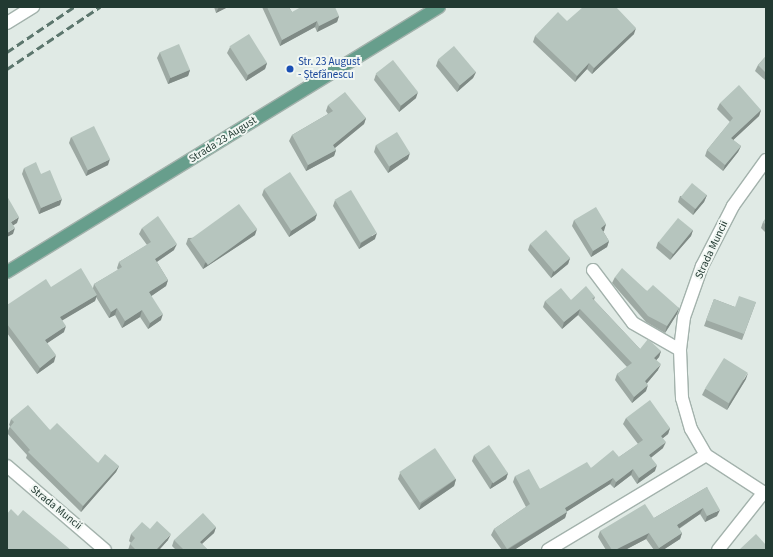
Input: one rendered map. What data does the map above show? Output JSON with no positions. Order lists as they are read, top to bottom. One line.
{"streets":{"main road":["Strada 23 August"],"street":["Strada Muncii"]},"places":["Str. 23 August - Ștefănescu"]}
